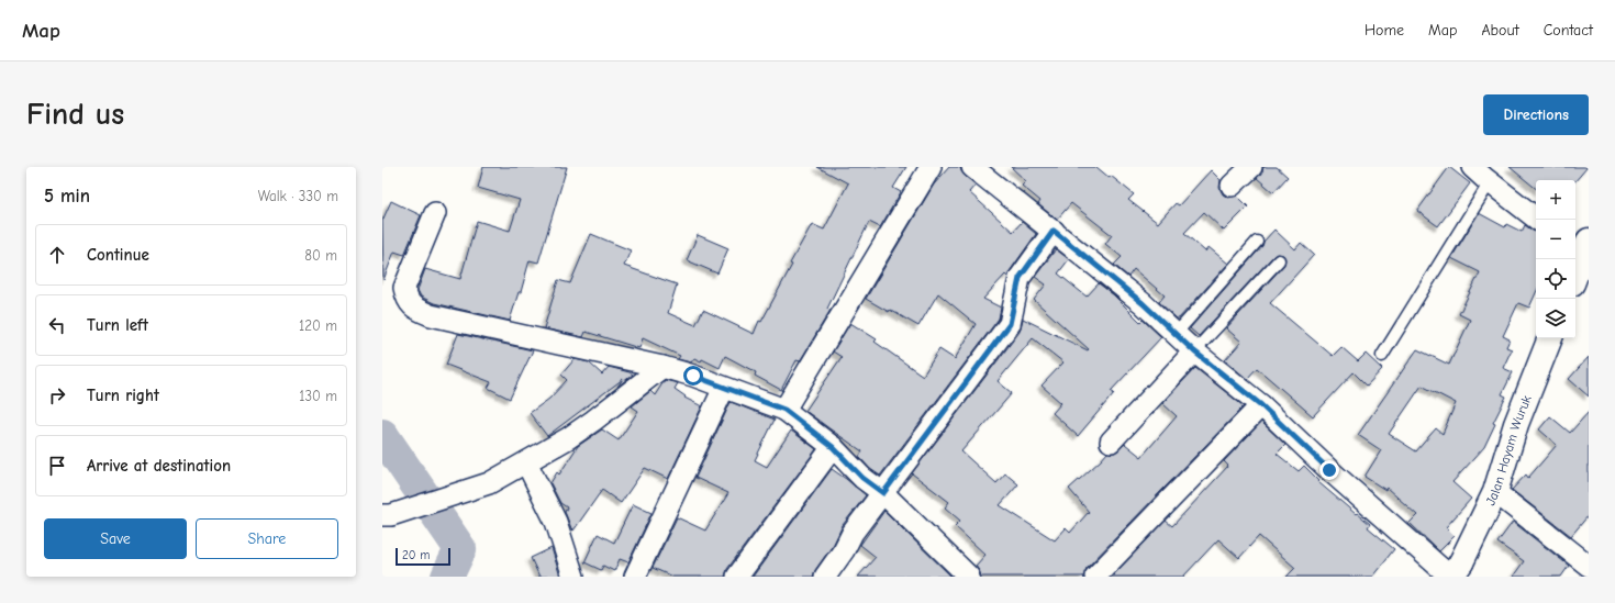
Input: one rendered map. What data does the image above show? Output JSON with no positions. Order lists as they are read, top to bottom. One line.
{"streets":{"main road":["Jalan Hayam Wuruk"]},"scale_bar":"20 m","page":{"header":"Map","nav":["Home","Map","About","Contact"],"buttons":["Directions",["Save","Share"]],"title":"Find us","heading":["5 min","Walk · 330 m"],"map_buttons":["+","−"],"list":[["Continue","80 m"],["Turn left","120 m"],["Turn right","130 m"],"Arrive at destination"],"scale":"20 m"}}
